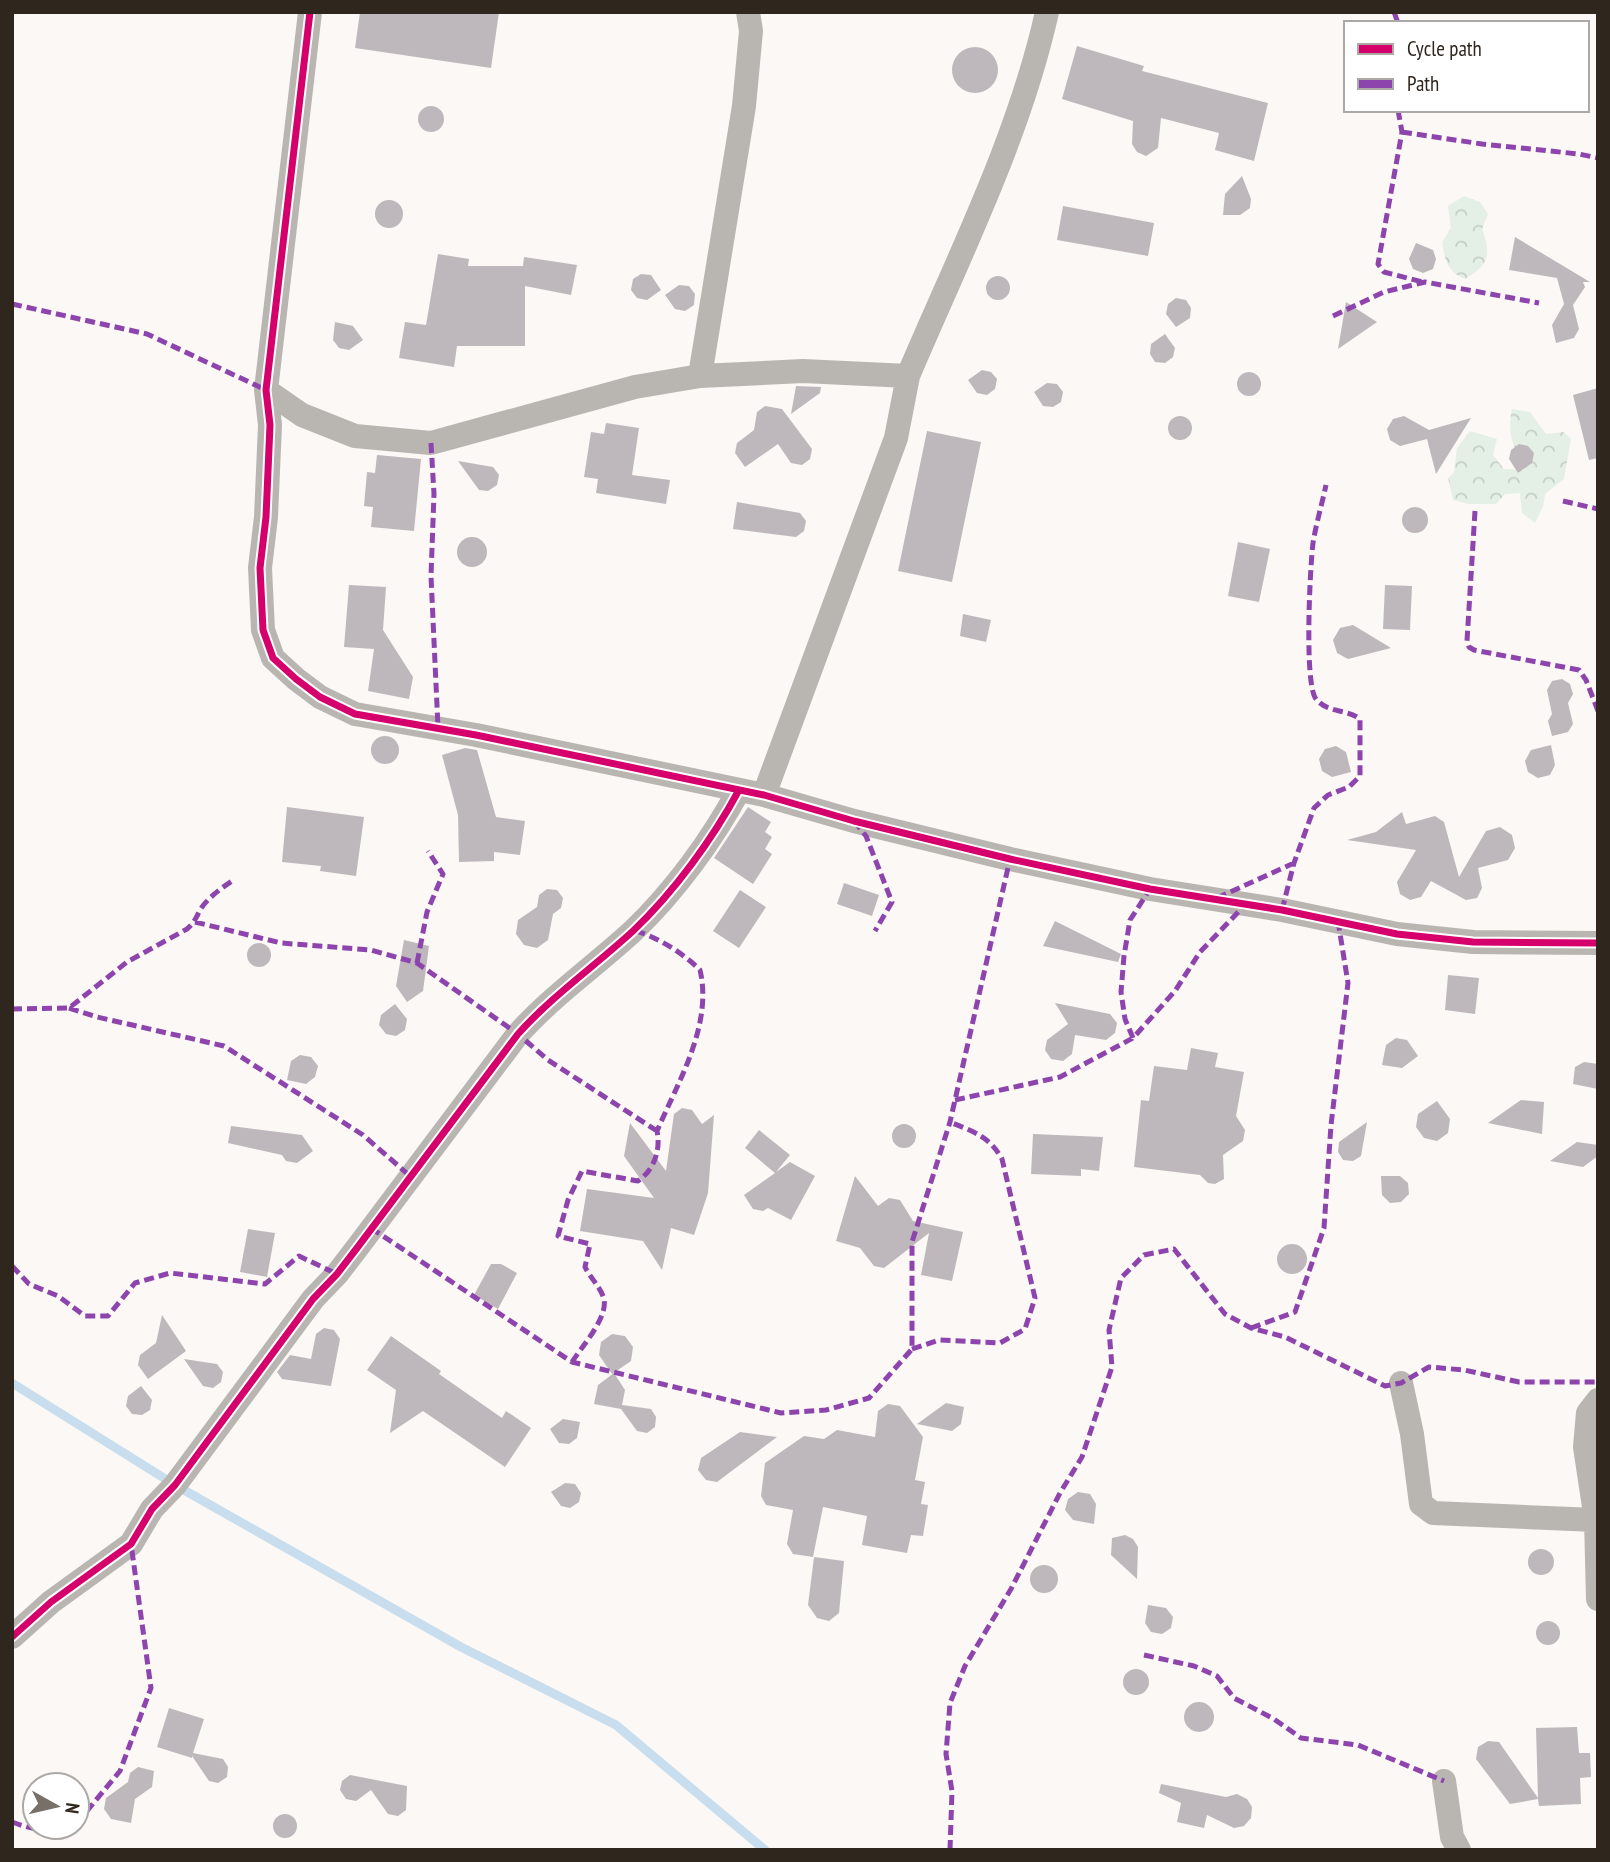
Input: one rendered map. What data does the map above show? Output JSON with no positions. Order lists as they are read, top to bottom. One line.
{"legend":["Cycle path","Path"],"north":"right"}
